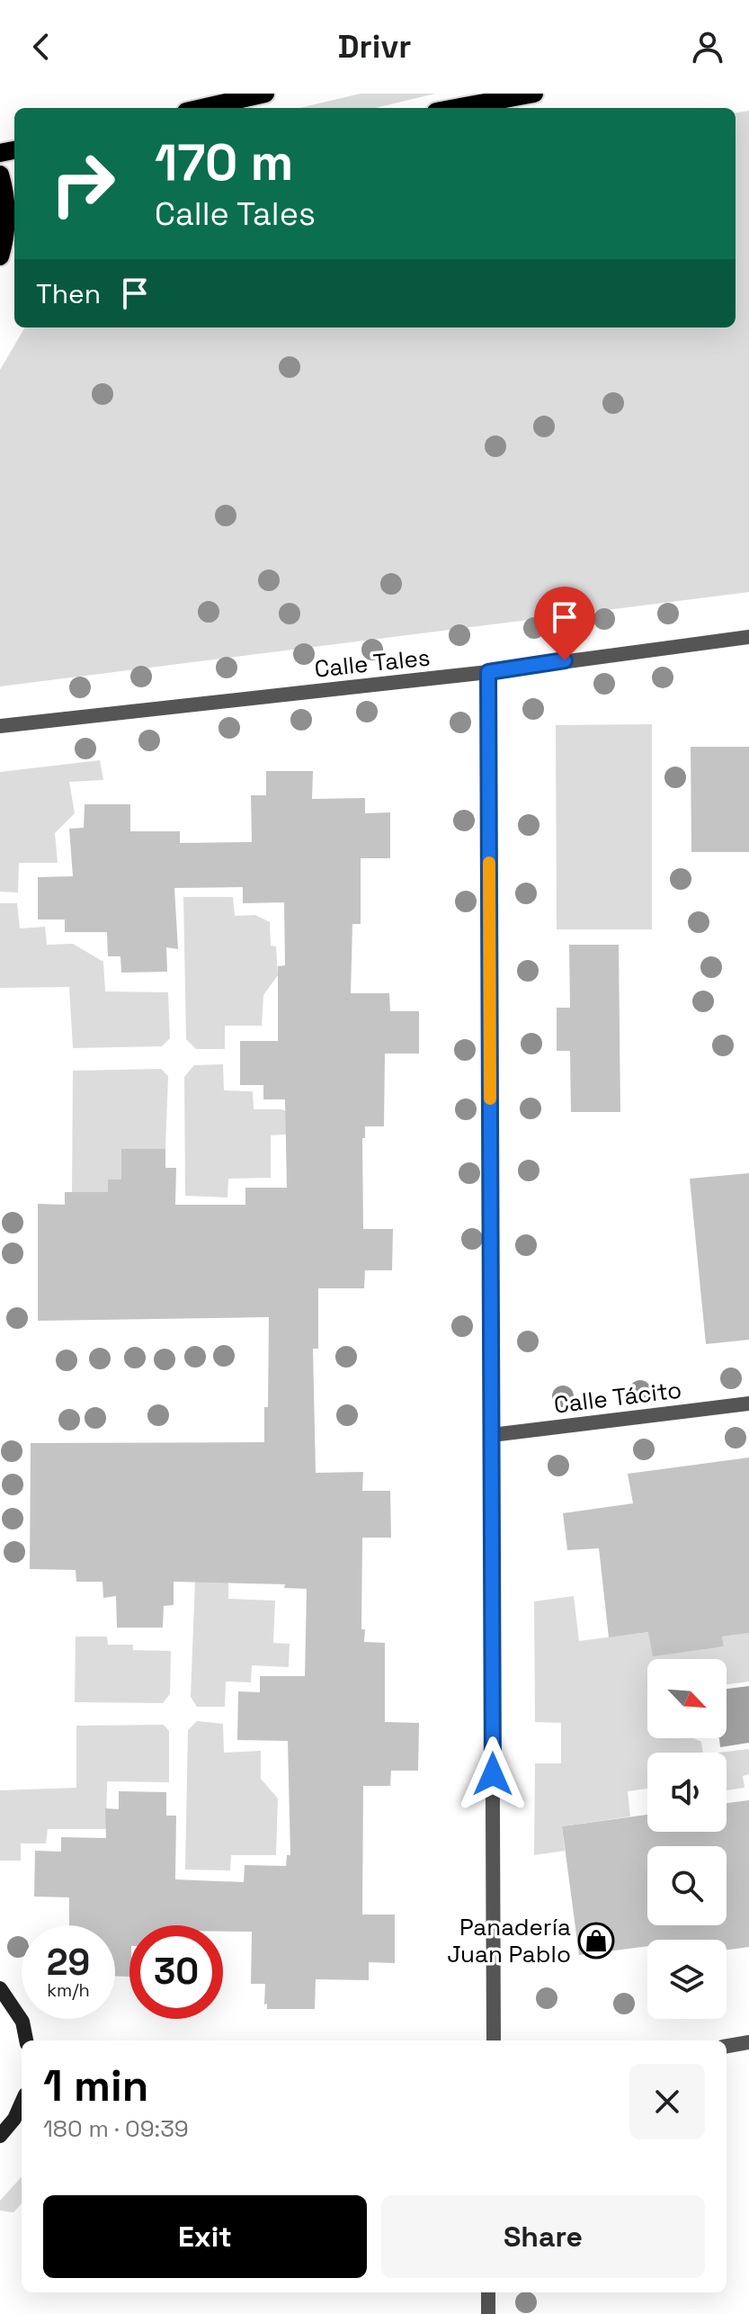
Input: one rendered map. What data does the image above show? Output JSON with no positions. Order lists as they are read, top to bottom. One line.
{"streets":{"street":["Calle Tales","Calle Tácito"]},"places":{"shop":["Panadería Juan Pablo"]},"north":"bottom right","page":{"header":"Drivr","turn":["170 m","Calle Tales"],"then":"Then","speed":"29 km/h","limit":"30","heading":["1 min","180 m · 09:39"],"buttons":["Exit","Share"]}}
